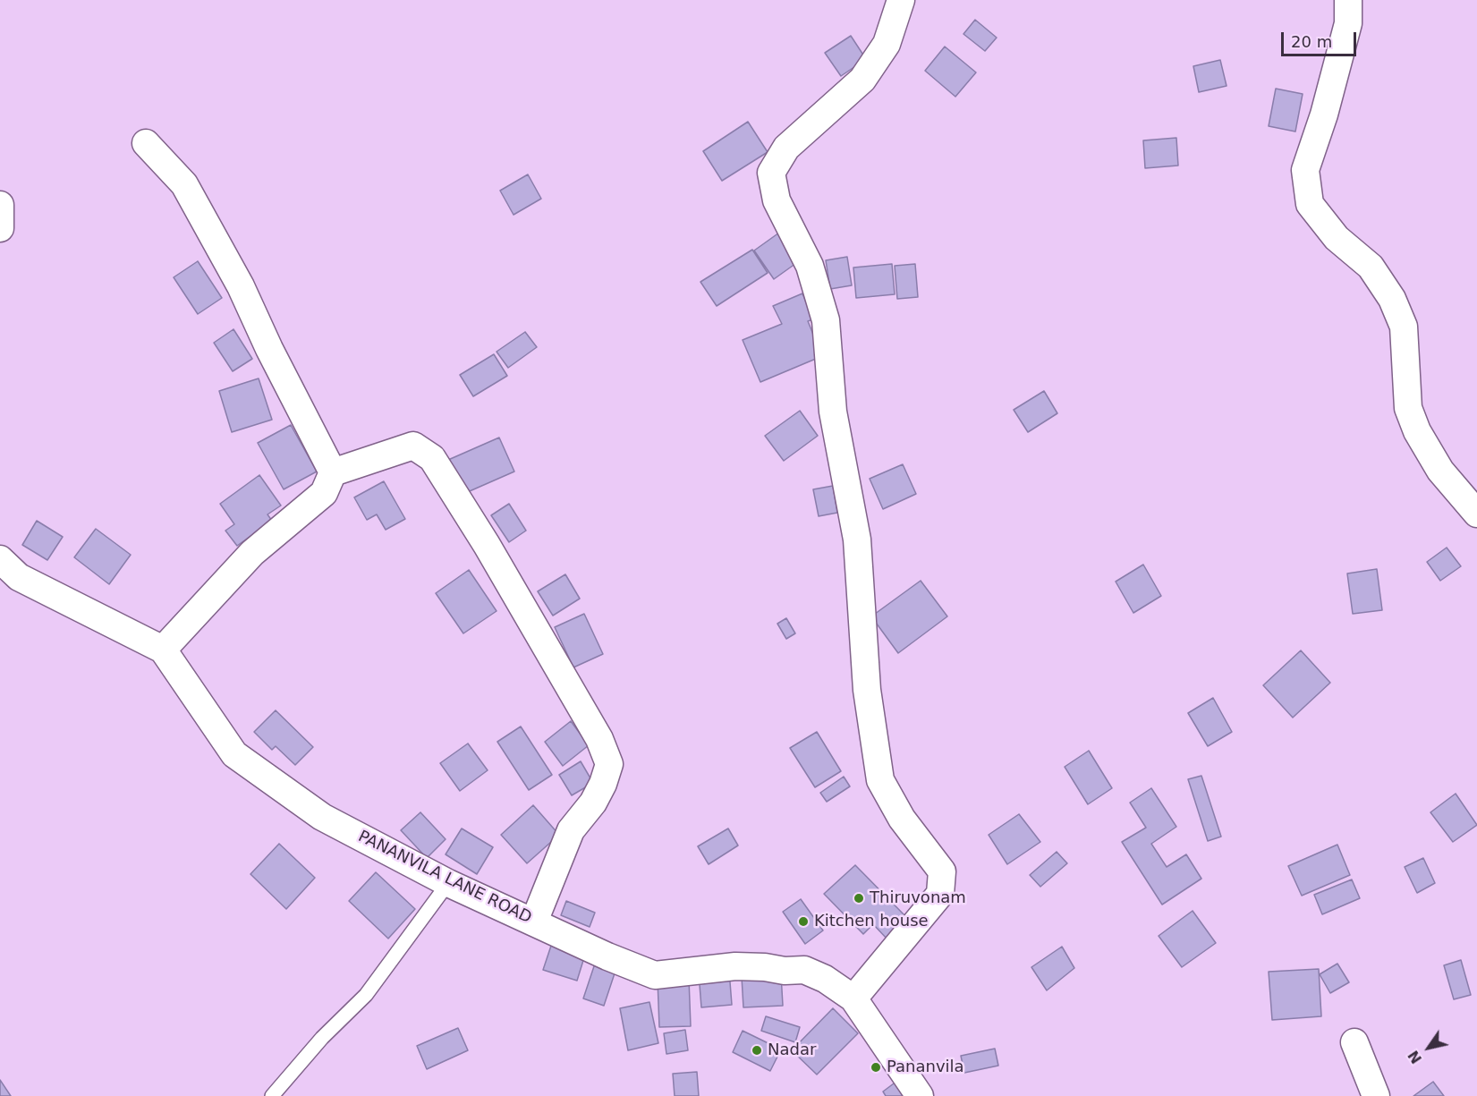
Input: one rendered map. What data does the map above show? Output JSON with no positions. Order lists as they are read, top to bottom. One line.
{"streets":{"street":["PANANVILA LANE ROAD"]},"places":["Thiruvonam","Kitchen house","Nadar","Pananvila"],"scale_bar":"20 m","north":"bottom left"}
